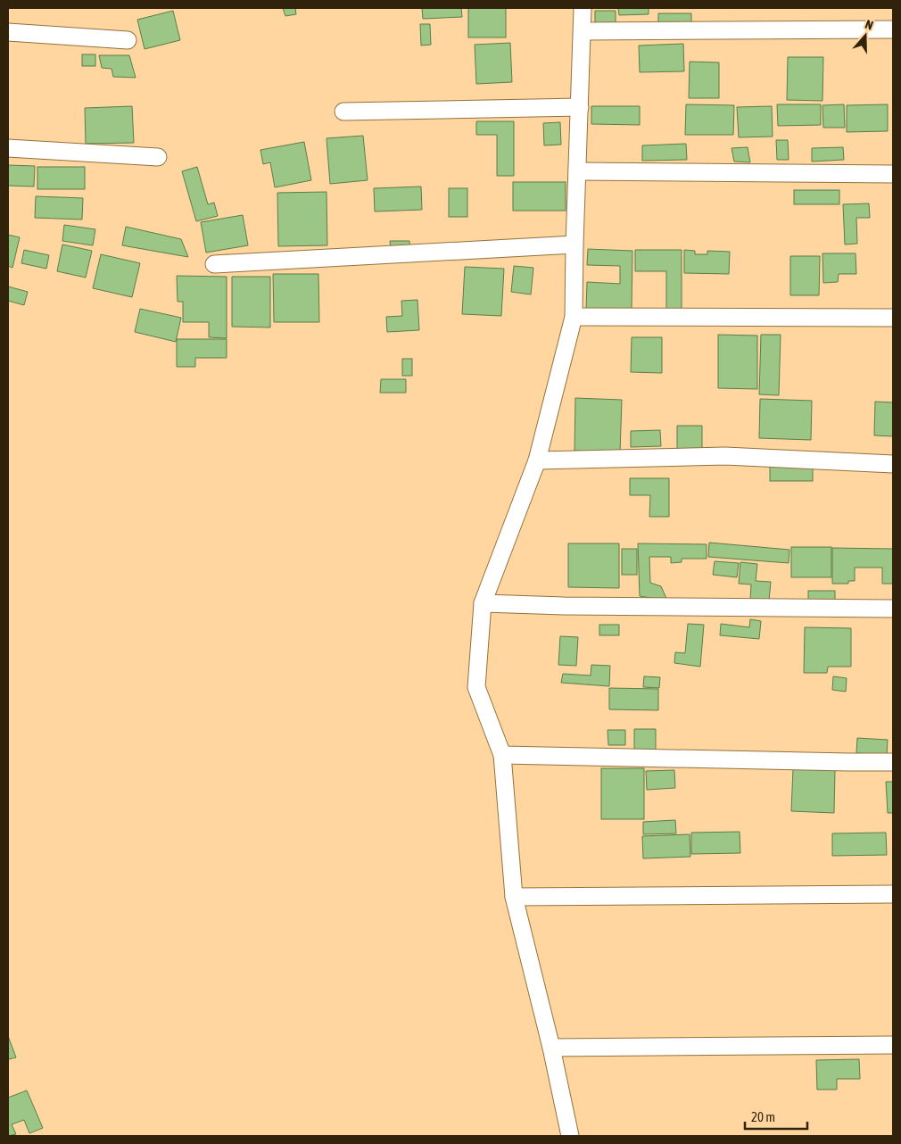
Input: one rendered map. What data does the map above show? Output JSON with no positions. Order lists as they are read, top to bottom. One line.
{"scale_bar":"20 m","north":"top"}
